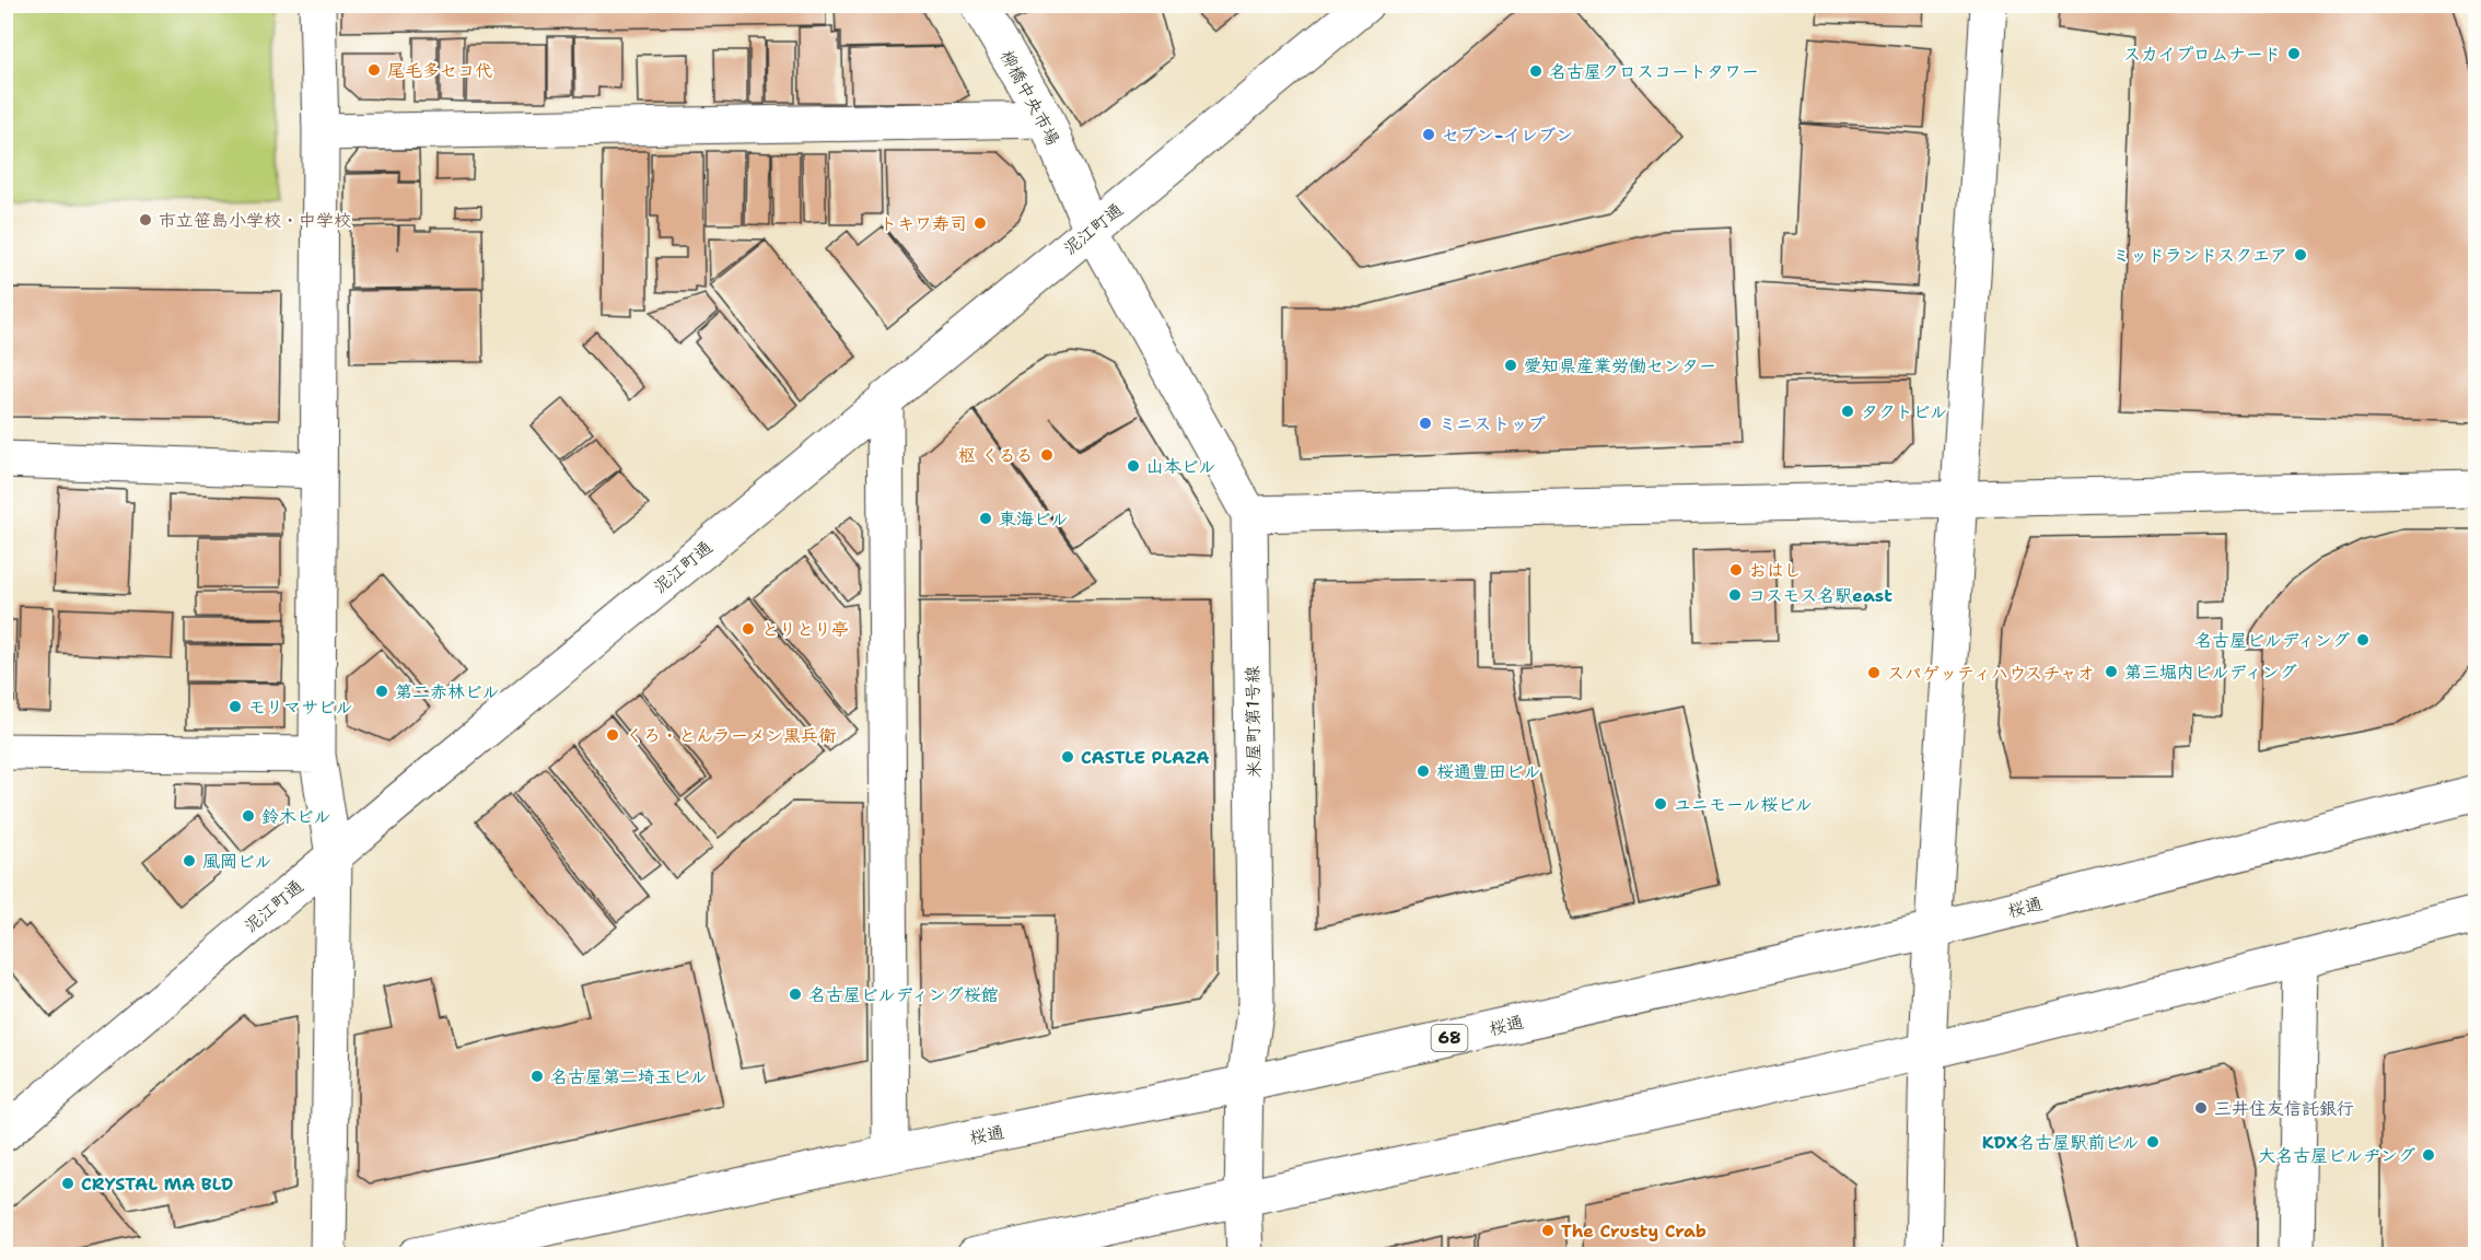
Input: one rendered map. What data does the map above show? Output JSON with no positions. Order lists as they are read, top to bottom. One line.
{"streets":{"street":["柳橋中央市場","泥江町通","米屋町第1号線","桜通","68"]},"crossings":[["柳橋中央市場","泥江町通"],["柳橋中央市場","米屋町第1号線"],["泥江町通","米屋町第1号線"],["米屋町第1号線","桜通"]],"places":["スカイプロムナード","尾毛多セコ代","名古屋クロスコートタワー","セブン-イレブン","市立笹島小学校・中学校","トキワ寿司","ミッドランドスクエア","愛知県産業労働センター","タクトビル","ミニストップ","枢 くるる","山本ビル","東海ビル","おはし","コスモス名駅east","とりとり亭","名古屋ビルディング","第三堀内ビルディング","スパゲッティハウスチャオ","第二赤林ビル","モリマサビル","くろ・とんラーメン黒兵衛","CASTLE PLAZA","桜通豊田ビル","ユニモール桜ビル","鈴木ビル","風岡ビル","名古屋ビルディング桜館","名古屋第二埼玉ビル","三井住友信託銀行","KDX名古屋駅前ビル","大名古屋ビルヂング","CRYSTAL MA BLD","The Crusty Crab"]}
